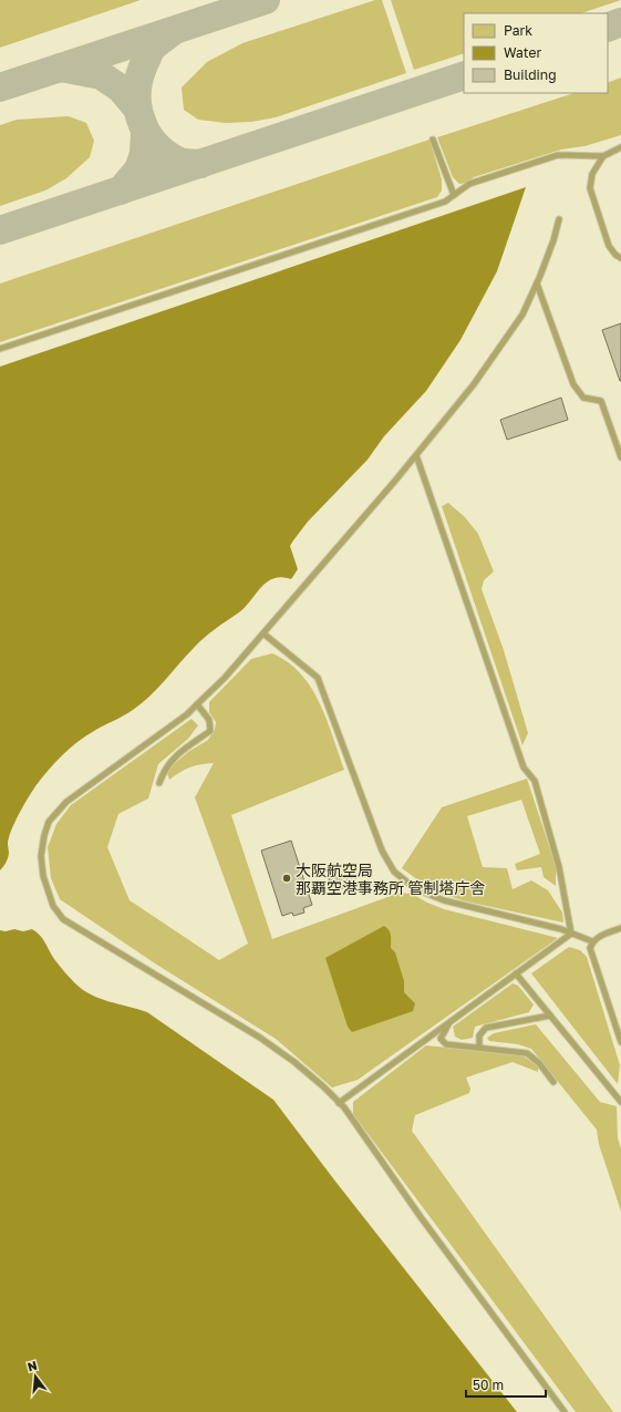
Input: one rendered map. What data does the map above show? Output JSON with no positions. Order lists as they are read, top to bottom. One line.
{"places":["大阪航空局 那覇空港事務所 管制塔庁舎"],"legend":["Park","Water","Building"],"scale_bar":"50 m","north":"top"}
